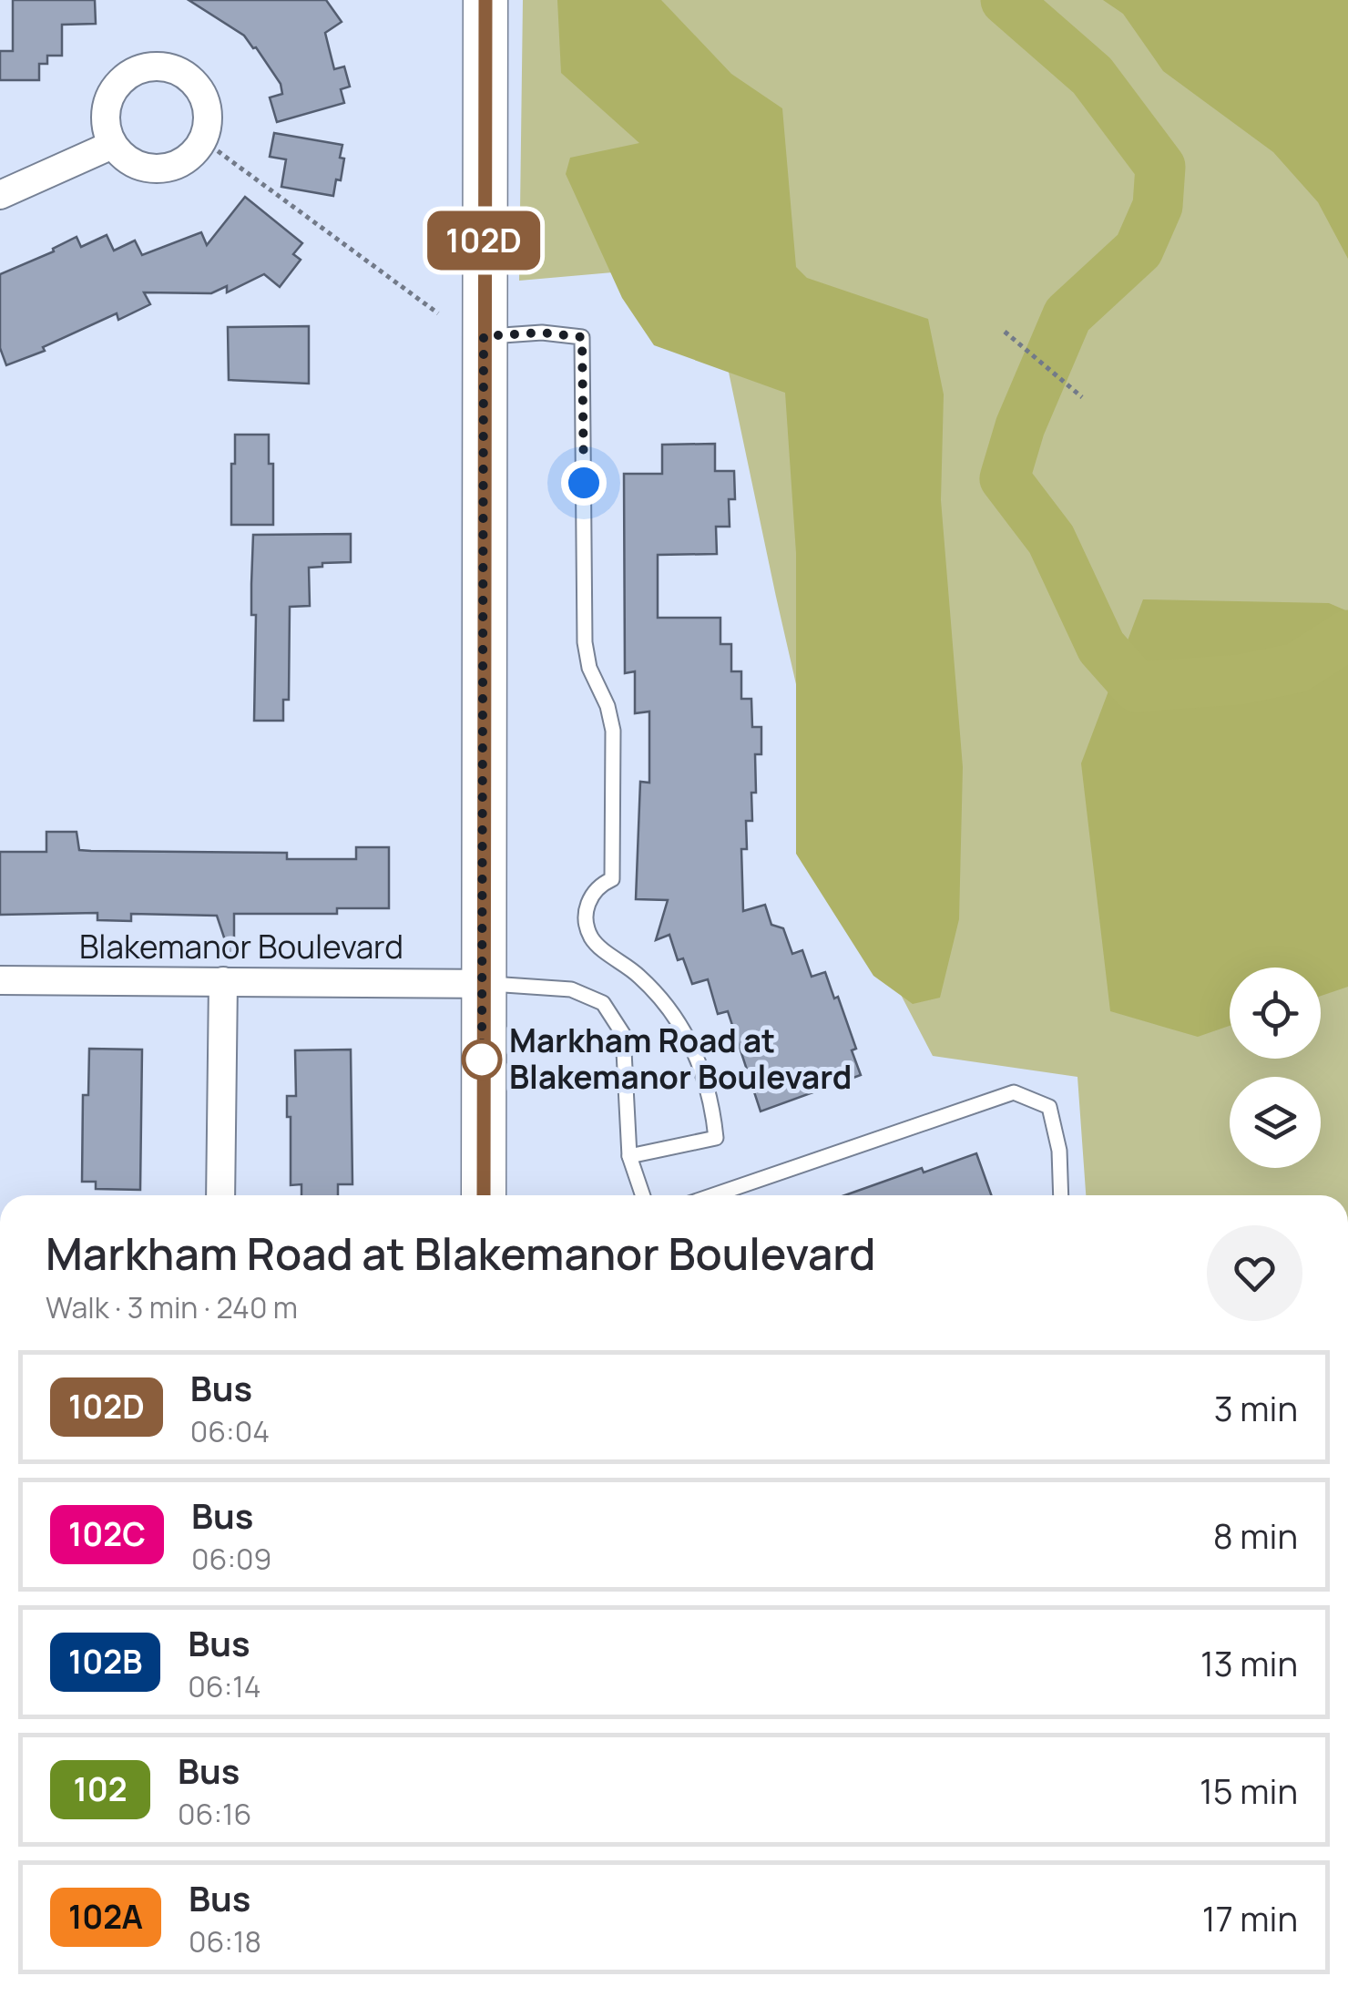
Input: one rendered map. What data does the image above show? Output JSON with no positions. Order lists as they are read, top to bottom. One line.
{"streets":{"street":["Blakemanor Boulevard"]},"places":["Markham Road at Blakemanor Boulevard"],"lines":["bus line 102D"],"page":{"on_map":"102D","heading":["Markham Road at Blakemanor Boulevard","Walk · 3 min · 240 m"],"list":[{"mark":"102D","name":"Bus","note":"06:04","value":"3 min"},{"mark":"102C","name":"Bus","note":"06:09","value":"8 min"},{"mark":"102B","name":"Bus","note":"06:14","value":"13 min"},{"mark":"102","name":"Bus","note":"06:16","value":"15 min"},{"mark":"102A","name":"Bus","note":"06:18","value":"17 min"}]}}
